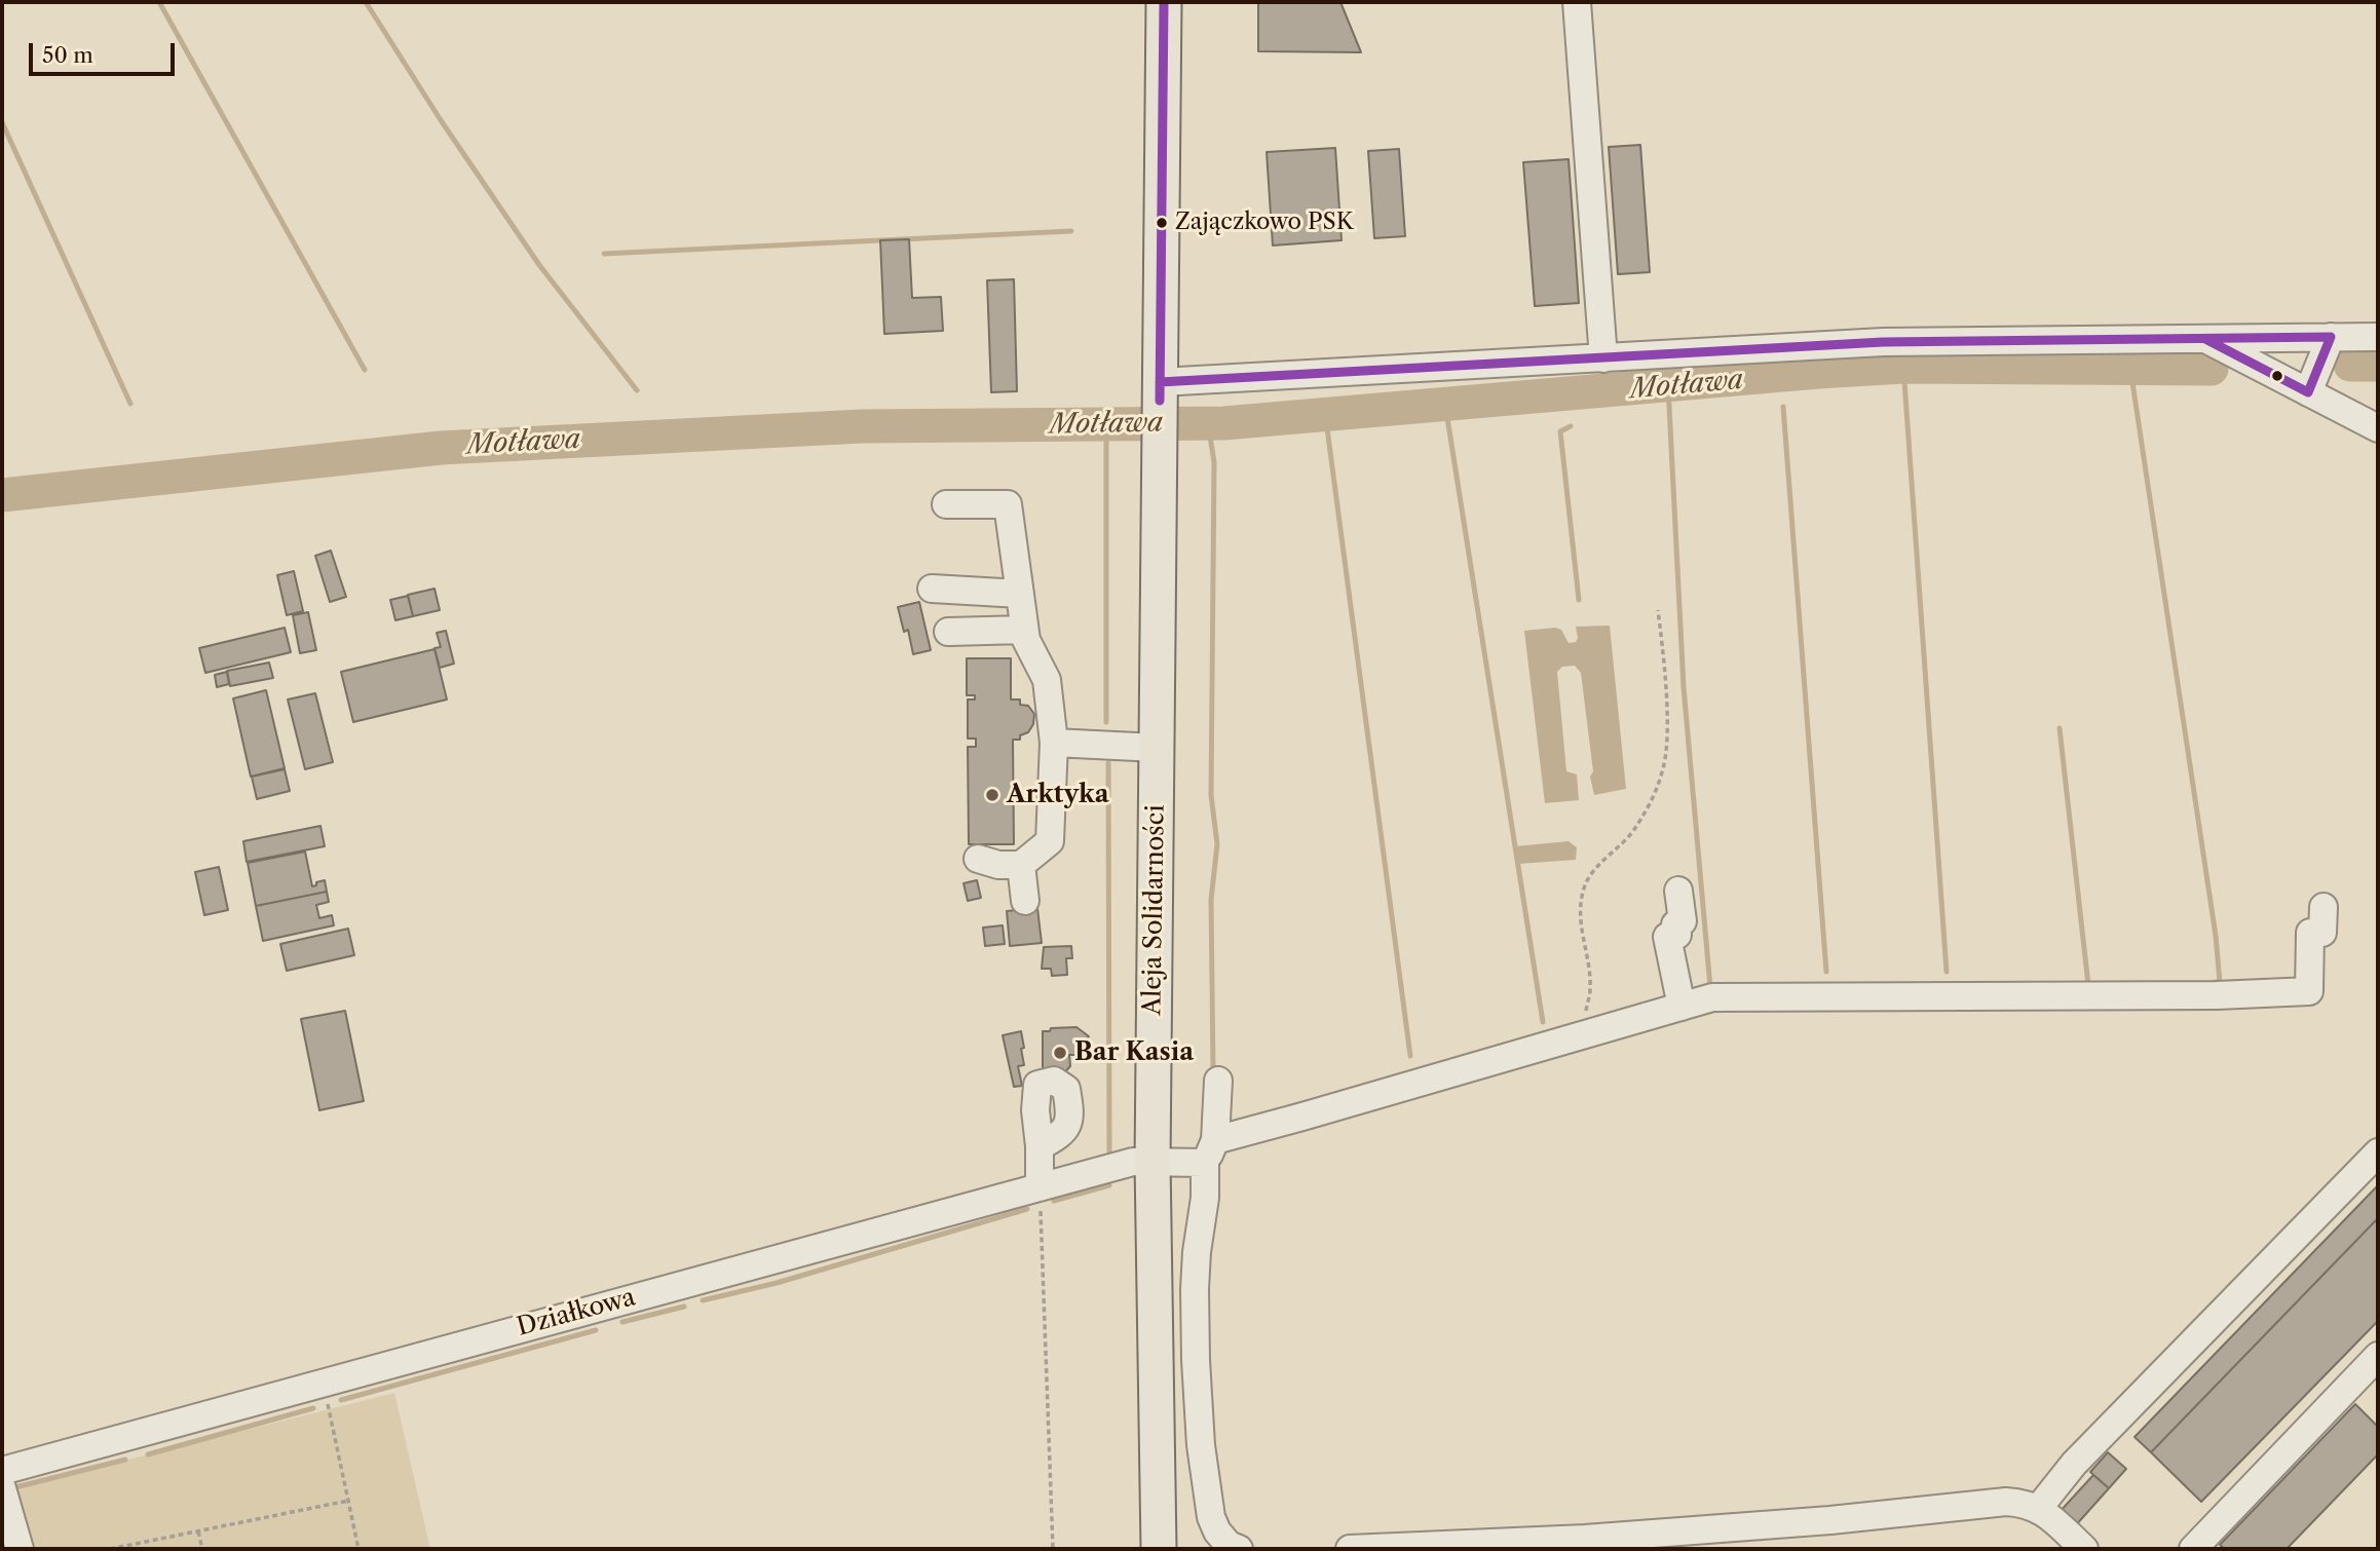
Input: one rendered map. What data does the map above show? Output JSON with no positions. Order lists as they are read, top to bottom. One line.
{"streets":{"main road":["Aleja Solidarności"],"street":["Działkowa"]},"crossings":[["Aleja Solidarności","Działkowa"]],"water":["Motława"],"places":["Zajączkowo PSK","Arktyka","Bar Kasia"],"scale_bar":"50 m"}
